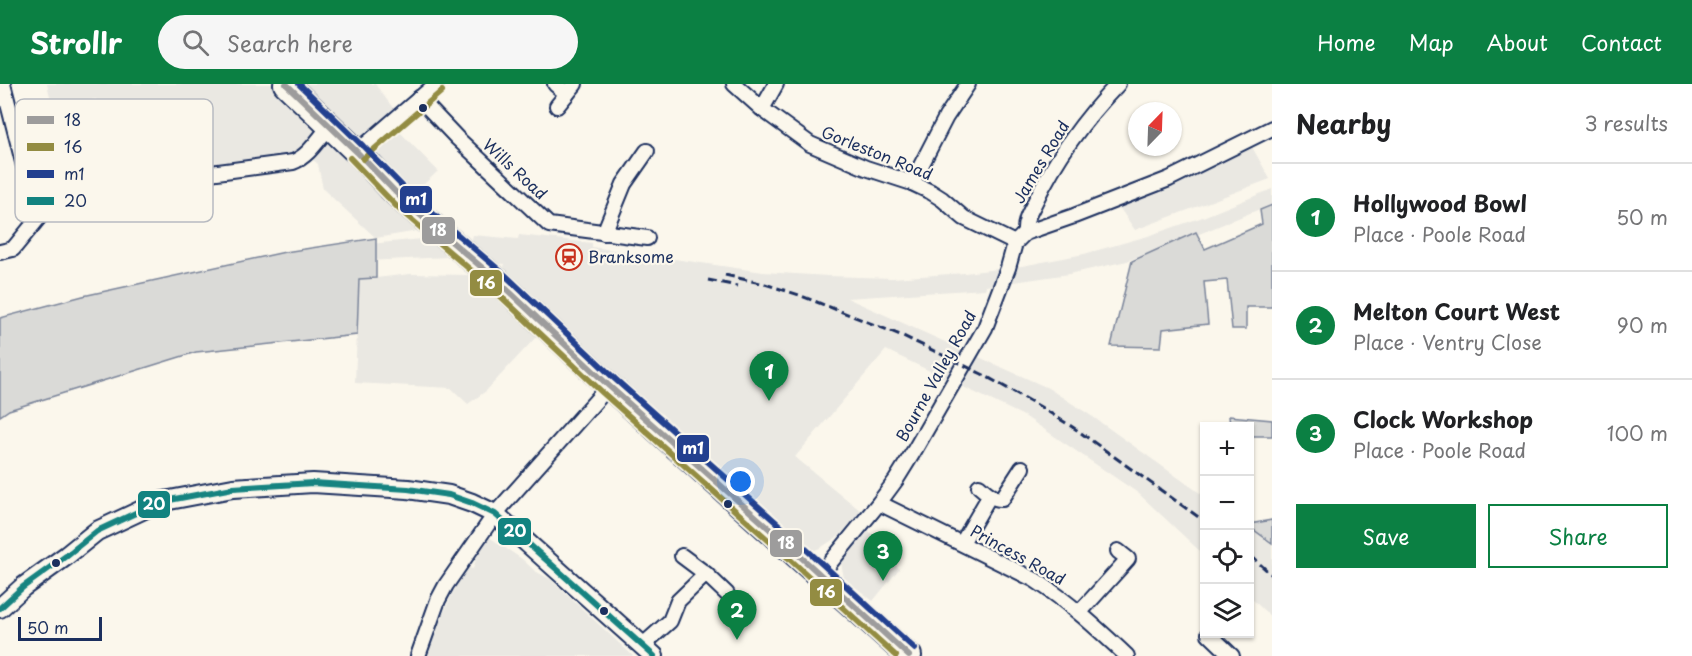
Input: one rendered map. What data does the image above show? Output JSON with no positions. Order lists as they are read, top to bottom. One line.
{"streets":{"street":["Gorleston Road","James Road","Wills Road","Bourne Valley Road","Princess Road"]},"crossings":[["Gorleston Road","Bourne Valley Road"],["James Road","Bourne Valley Road"],["Bourne Valley Road","Princess Road"]],"places":{"station":["Branksome"]},"lines":["transit line 18","transit line m1","transit line 16","transit line 20"],"legend":["18","16","m1","20"],"scale_bar":"50 m","north":"top right","page":{"header":"Strollr","search":"Search here","nav":["Home","Map","About","Contact"],"heading":["Nearby","3 results"],"list":[{"mark":"1","name":"Hollywood Bowl","note":"Place · Poole Road","value":"50 m"},{"mark":"2","name":"Melton Court West","note":"Place · Ventry Close","value":"90 m"},{"mark":"3","name":"Clock Workshop","note":"Place · Poole Road","value":"100 m"}],"pins":["1","3","2"],"map_buttons":["+","−"],"buttons":["Save","Share"],"scale":"50 m"}}
